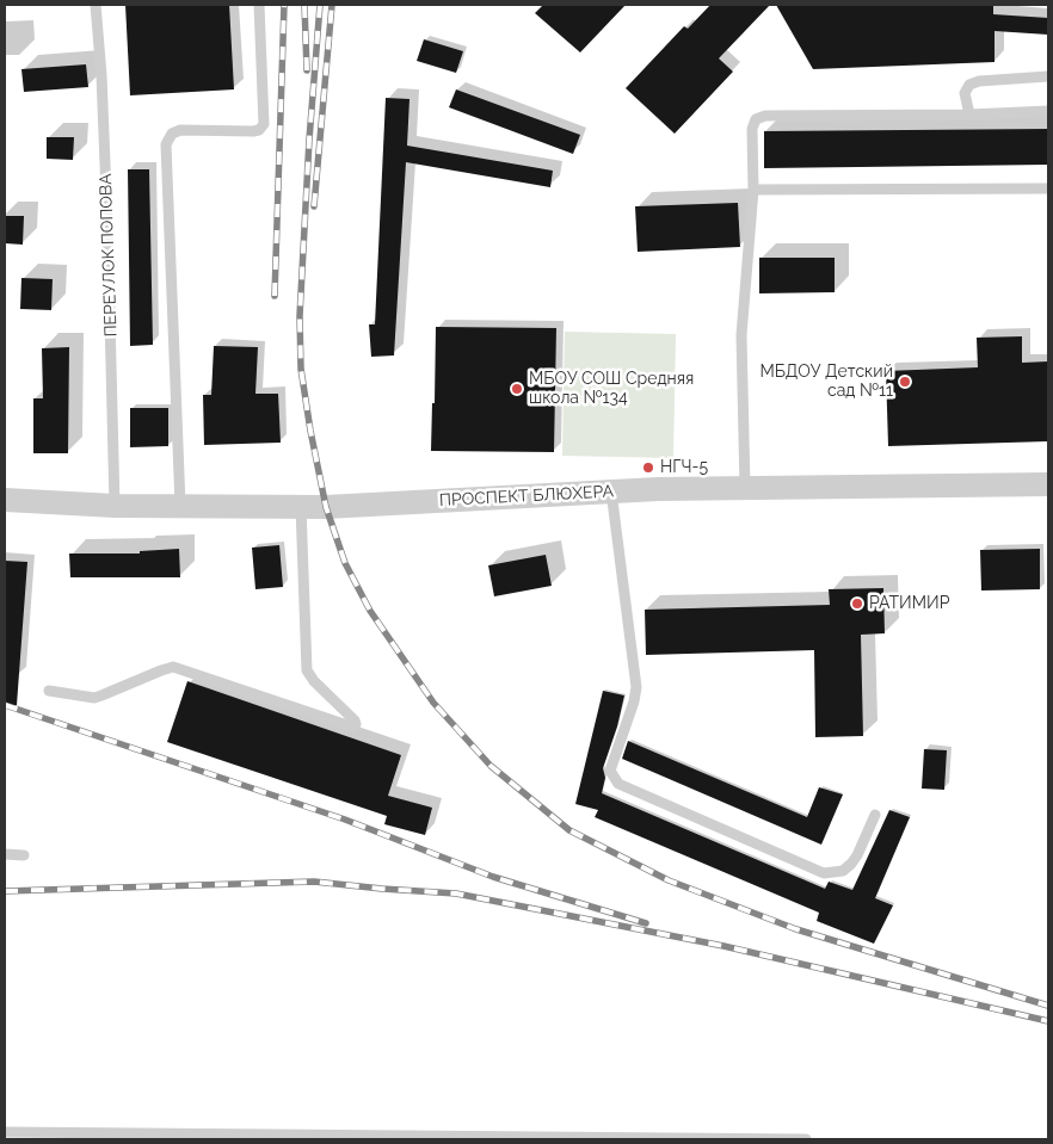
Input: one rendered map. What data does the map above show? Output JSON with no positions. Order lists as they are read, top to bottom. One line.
{"streets":{"street":["ПРОСПЕКТ БЛЮХЕРА"],"lane":["ПЕРЕУЛОК ПОПОВА"]},"crossings":[["ПЕРЕУЛОК ПОПОВА","ПРОСПЕКТ БЛЮХЕРА"]],"places":["МБДОУ Детский сад №11","МБОУ СОШ Средняя школа №134","НГЧ-5","РАТИМИР"]}
